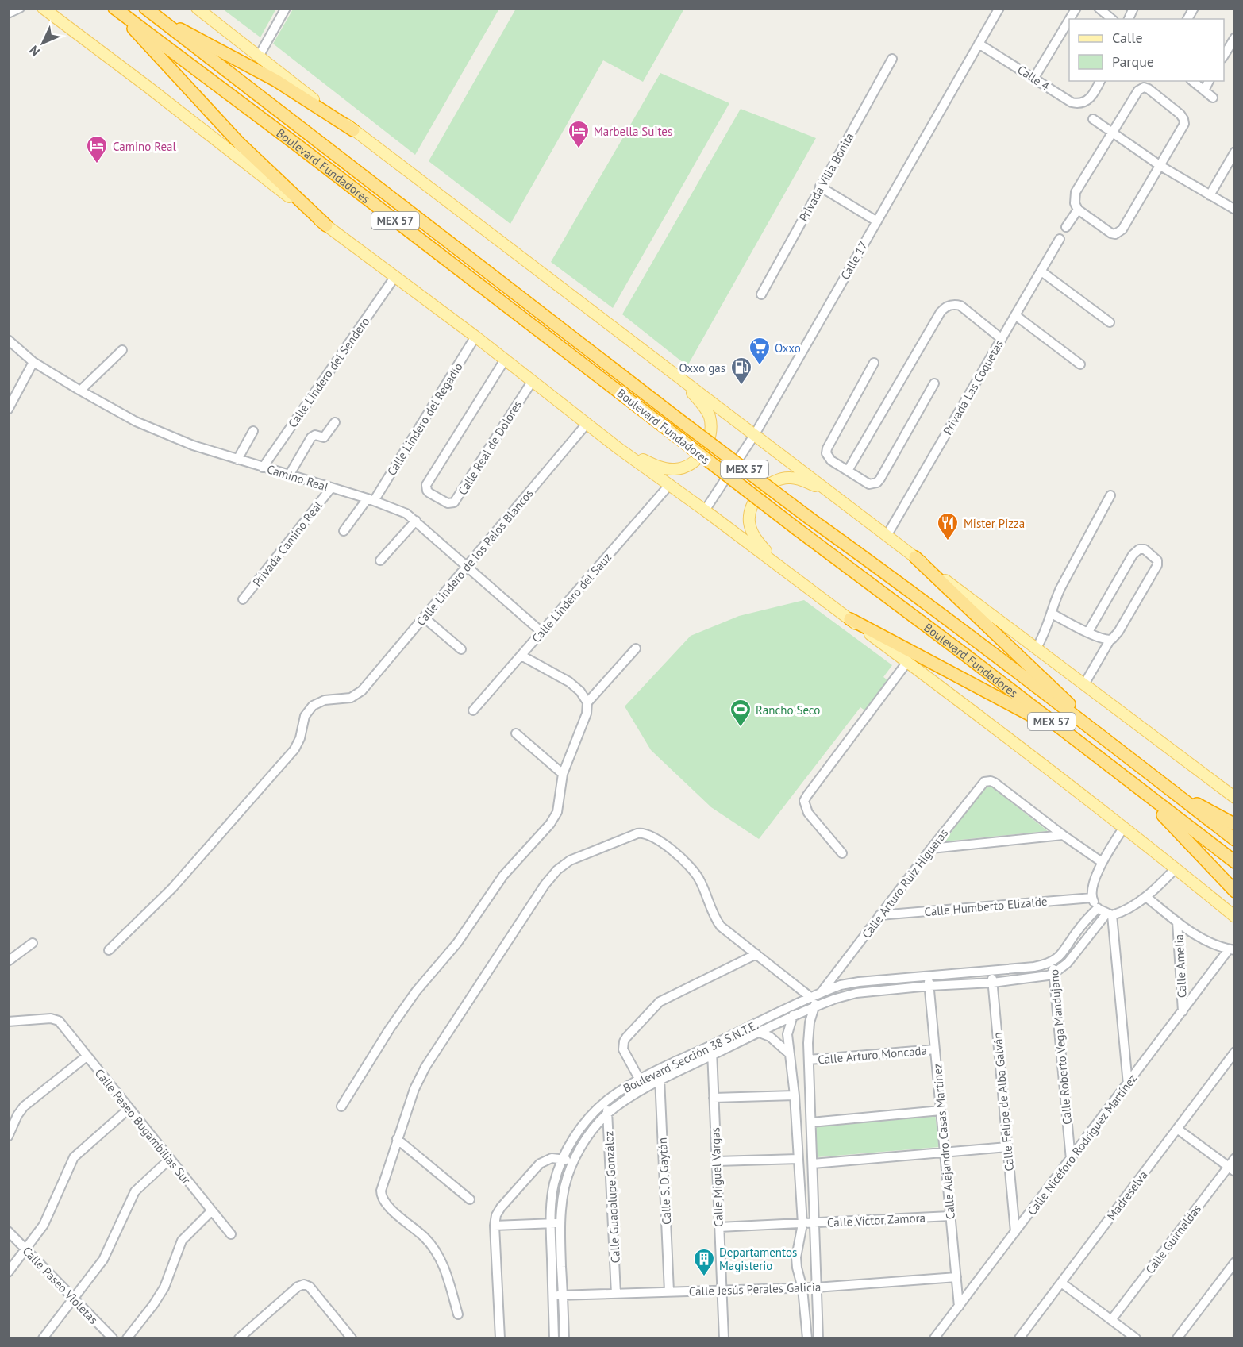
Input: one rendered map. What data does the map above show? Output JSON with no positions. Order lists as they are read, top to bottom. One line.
{"streets":{"highway":["Boulevard Fundadores","MEX 57"],"street":["Calle 4","Privada Villa Bonita","Calle 17","Calle Lindero del Sendero","Privada Las Coquetas","Calle Lindero del Regadío","Calle Real de Dolores","Camino Real","Privada Camino Real","Calle Lindero de los Palos Blancos","Calle Lindero del Sauz","Calle Arturo Ruiz Higueras","Calle Humberto Elizalde","Calle Amelia","Calle Roberto Vega Mandujano","Calle Arturo Moncada","Boulevard Sección 38 S.N.T.E.","Calle Felipe de Alba Galván","Calle Paseo Bugambilias Sur","Calle Alejandro Casas Martínez","Calle Nicéforo Rodríguez Martínez","Calle Miguel Vargas","Calle S. D. Gaytán","Madreselva","Calle Guadalupe González","Calle Víctor Zamora","Calle Guirnaldas","Calle Paseo Violetas","Calle Jesús Perales Galicia"]},"crossings":[["Calle 4","Calle 17"],["Calle Lindero del Sendero","Camino Real"],["Calle Lindero del Regadío","Camino Real"],["Camino Real","Privada Camino Real"],["Camino Real","Calle Lindero de los Palos Blancos"],["Camino Real","Calle Lindero del Sauz"],["Calle Arturo Ruiz Higueras","Calle Humberto Elizalde"],["Calle Arturo Ruiz Higueras","Boulevard Sección 38 S.N.T.E."],["Calle Amelia","Calle Nicéforo Rodríguez Martínez"],["Calle Roberto Vega Mandujano","Boulevard Sección 38 S.N.T.E."],["Calle Roberto Vega Mandujano","Calle Nicéforo Rodríguez Martínez"],["Calle Arturo Moncada","Calle Alejandro Casas Martínez"],["Boulevard Sección 38 S.N.T.E.","Calle Felipe de Alba Galván"],["Boulevard Sección 38 S.N.T.E.","Calle Alejandro Casas Martínez"],["Boulevard Sección 38 S.N.T.E.","Calle Miguel Vargas"],["Boulevard Sección 38 S.N.T.E.","Calle S. D. Gaytán"],["Boulevard Sección 38 S.N.T.E.","Calle Guadalupe González"],["Boulevard Sección 38 S.N.T.E.","Calle Jesús Perales Galicia"],["Calle Felipe de Alba Galván","Calle Nicéforo Rodríguez Martínez"],["Calle Alejandro Casas Martínez","Calle Nicéforo Rodríguez Martínez"],["Calle Alejandro Casas Martínez","Calle Víctor Zamora"],["Calle Alejandro Casas Martínez","Calle Jesús Perales Galicia"],["Calle Miguel Vargas","Calle Víctor Zamora"],["Calle Miguel Vargas","Calle Jesús Perales Galicia"],["Calle S. D. Gaytán","Calle Jesús Perales Galicia"],["Calle Guadalupe González","Calle Jesús Perales Galicia"]],"places":{"hotel":["Marbella Suites","Camino Real"],"supermarket":["Oxxo"],"fuel station":["Oxxo gas"],"restaurant":["Mister Pizza"],"sports":["Rancho Seco"],"building":["Departamentos Magisterio"]},"legend":["Calle","Parque"],"north":"bottom left"}
